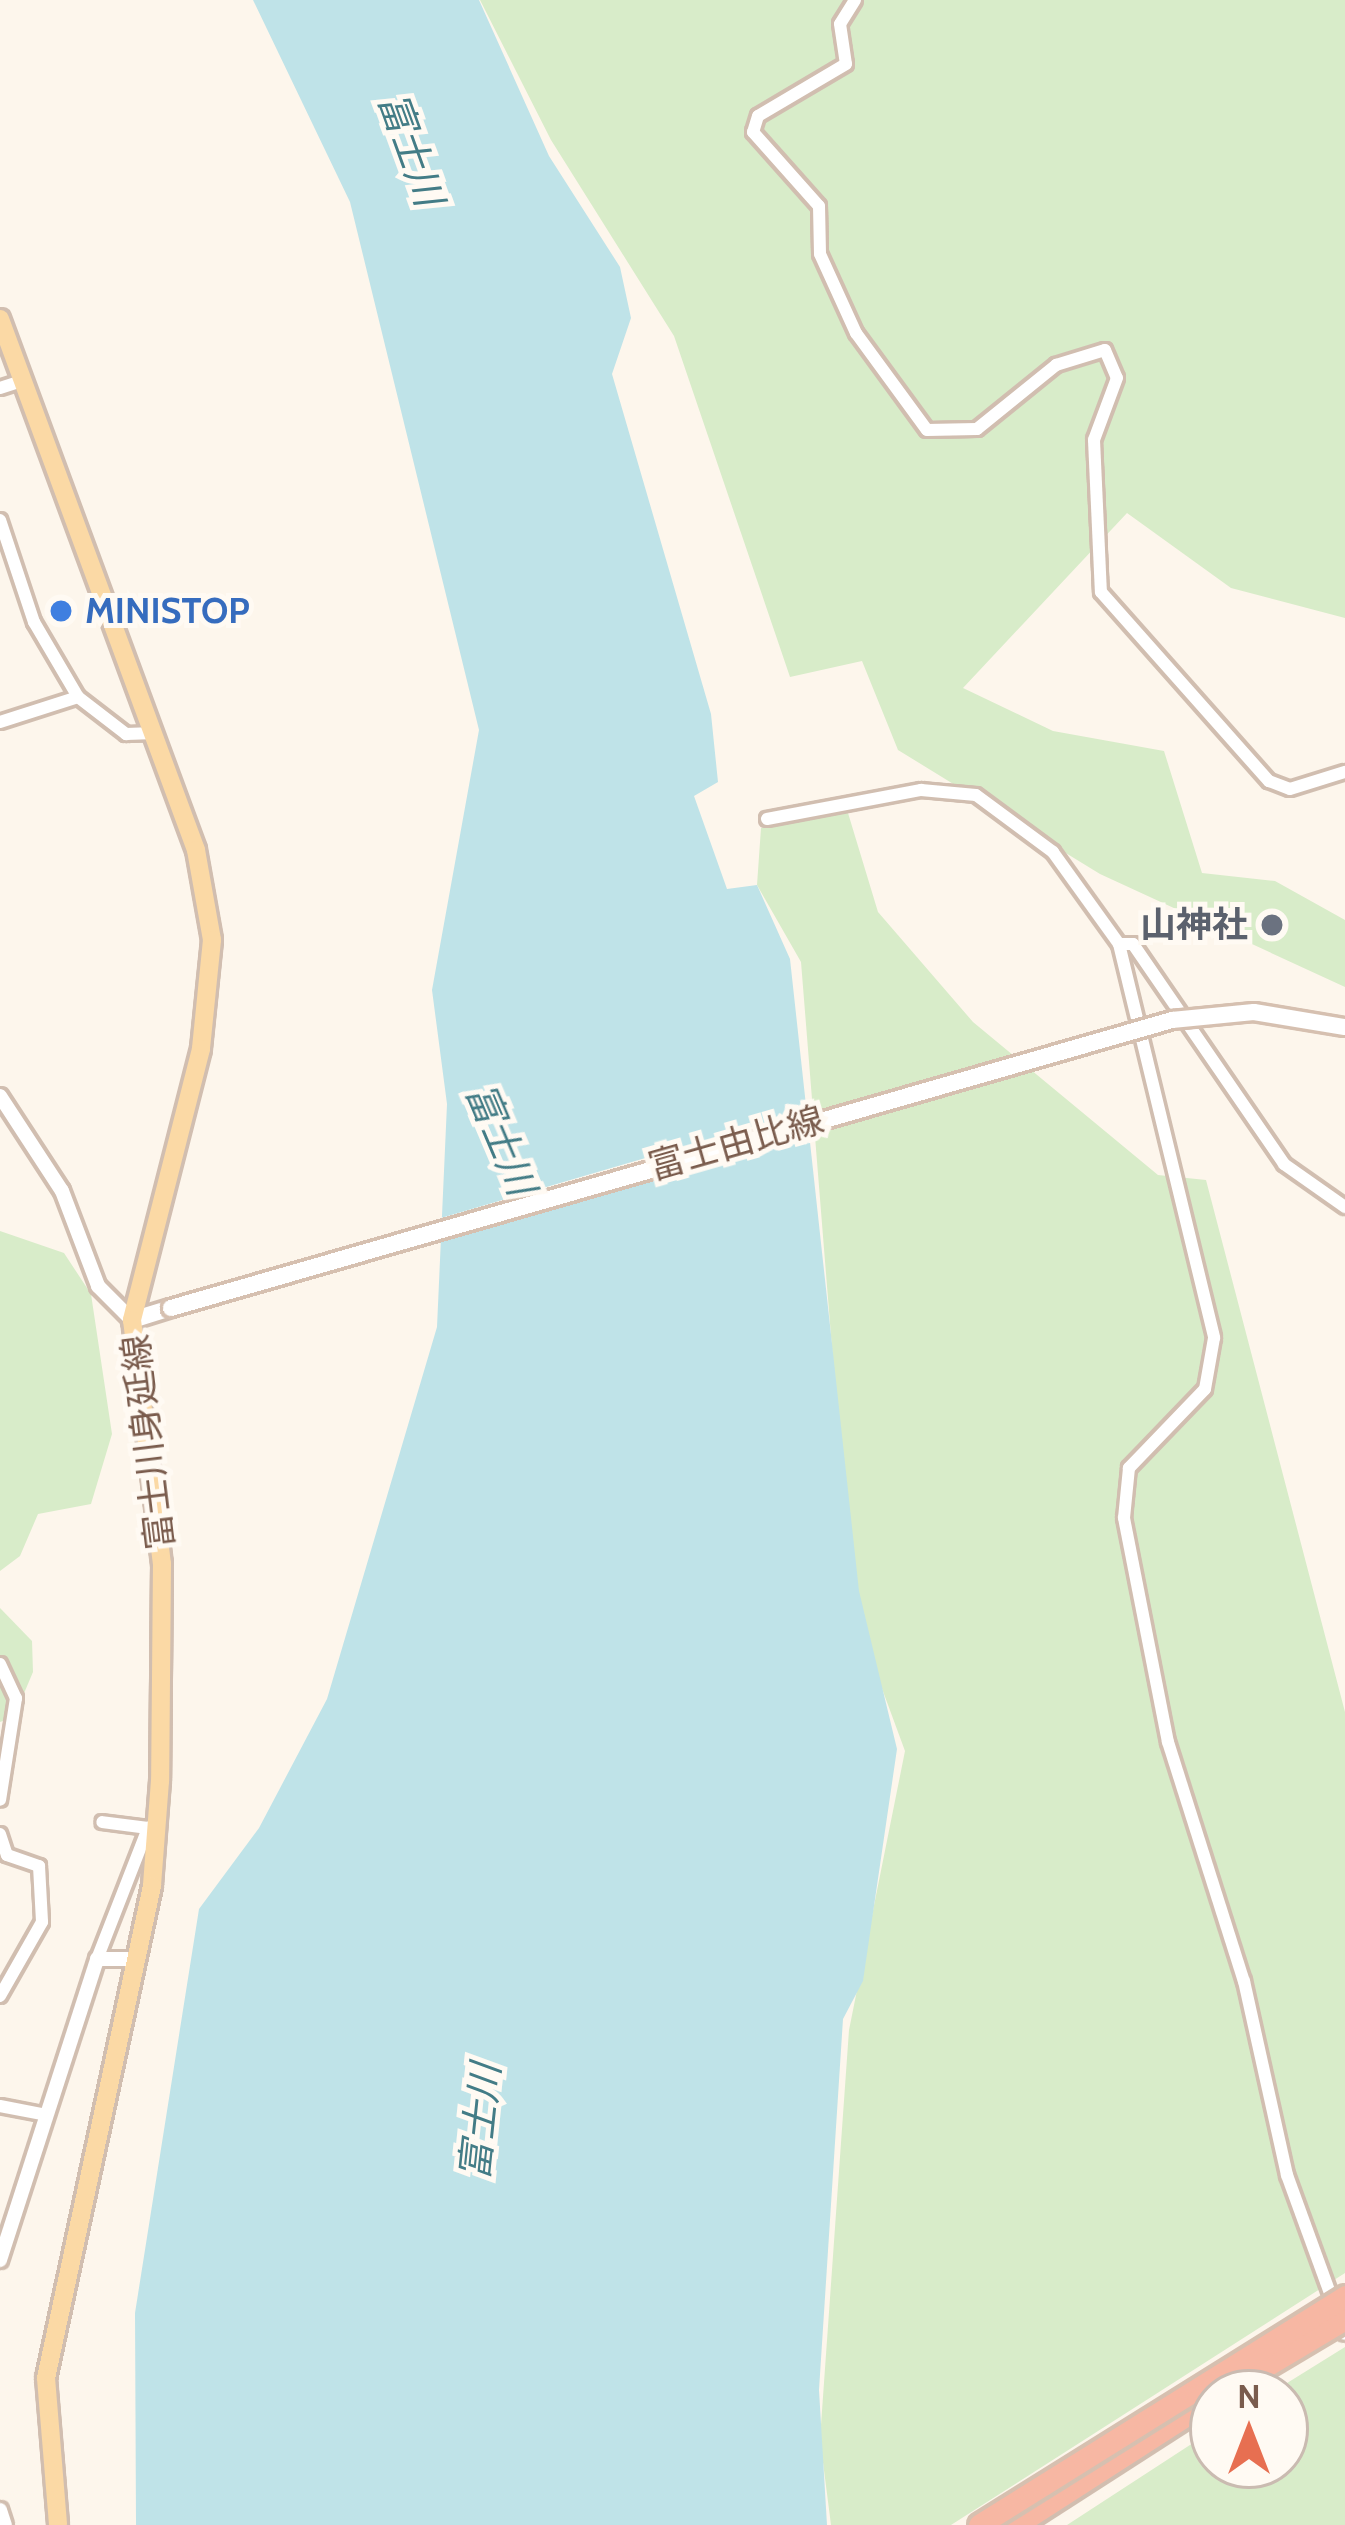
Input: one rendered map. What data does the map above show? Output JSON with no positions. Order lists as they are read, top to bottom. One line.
{"streets":{"main road":["富士由比線","富士川身延線"]},"crossings":[["富士由比線","富士川身延線"]],"water":["富士川"],"places":["MINISTOP","山神社"],"north":"top"}
